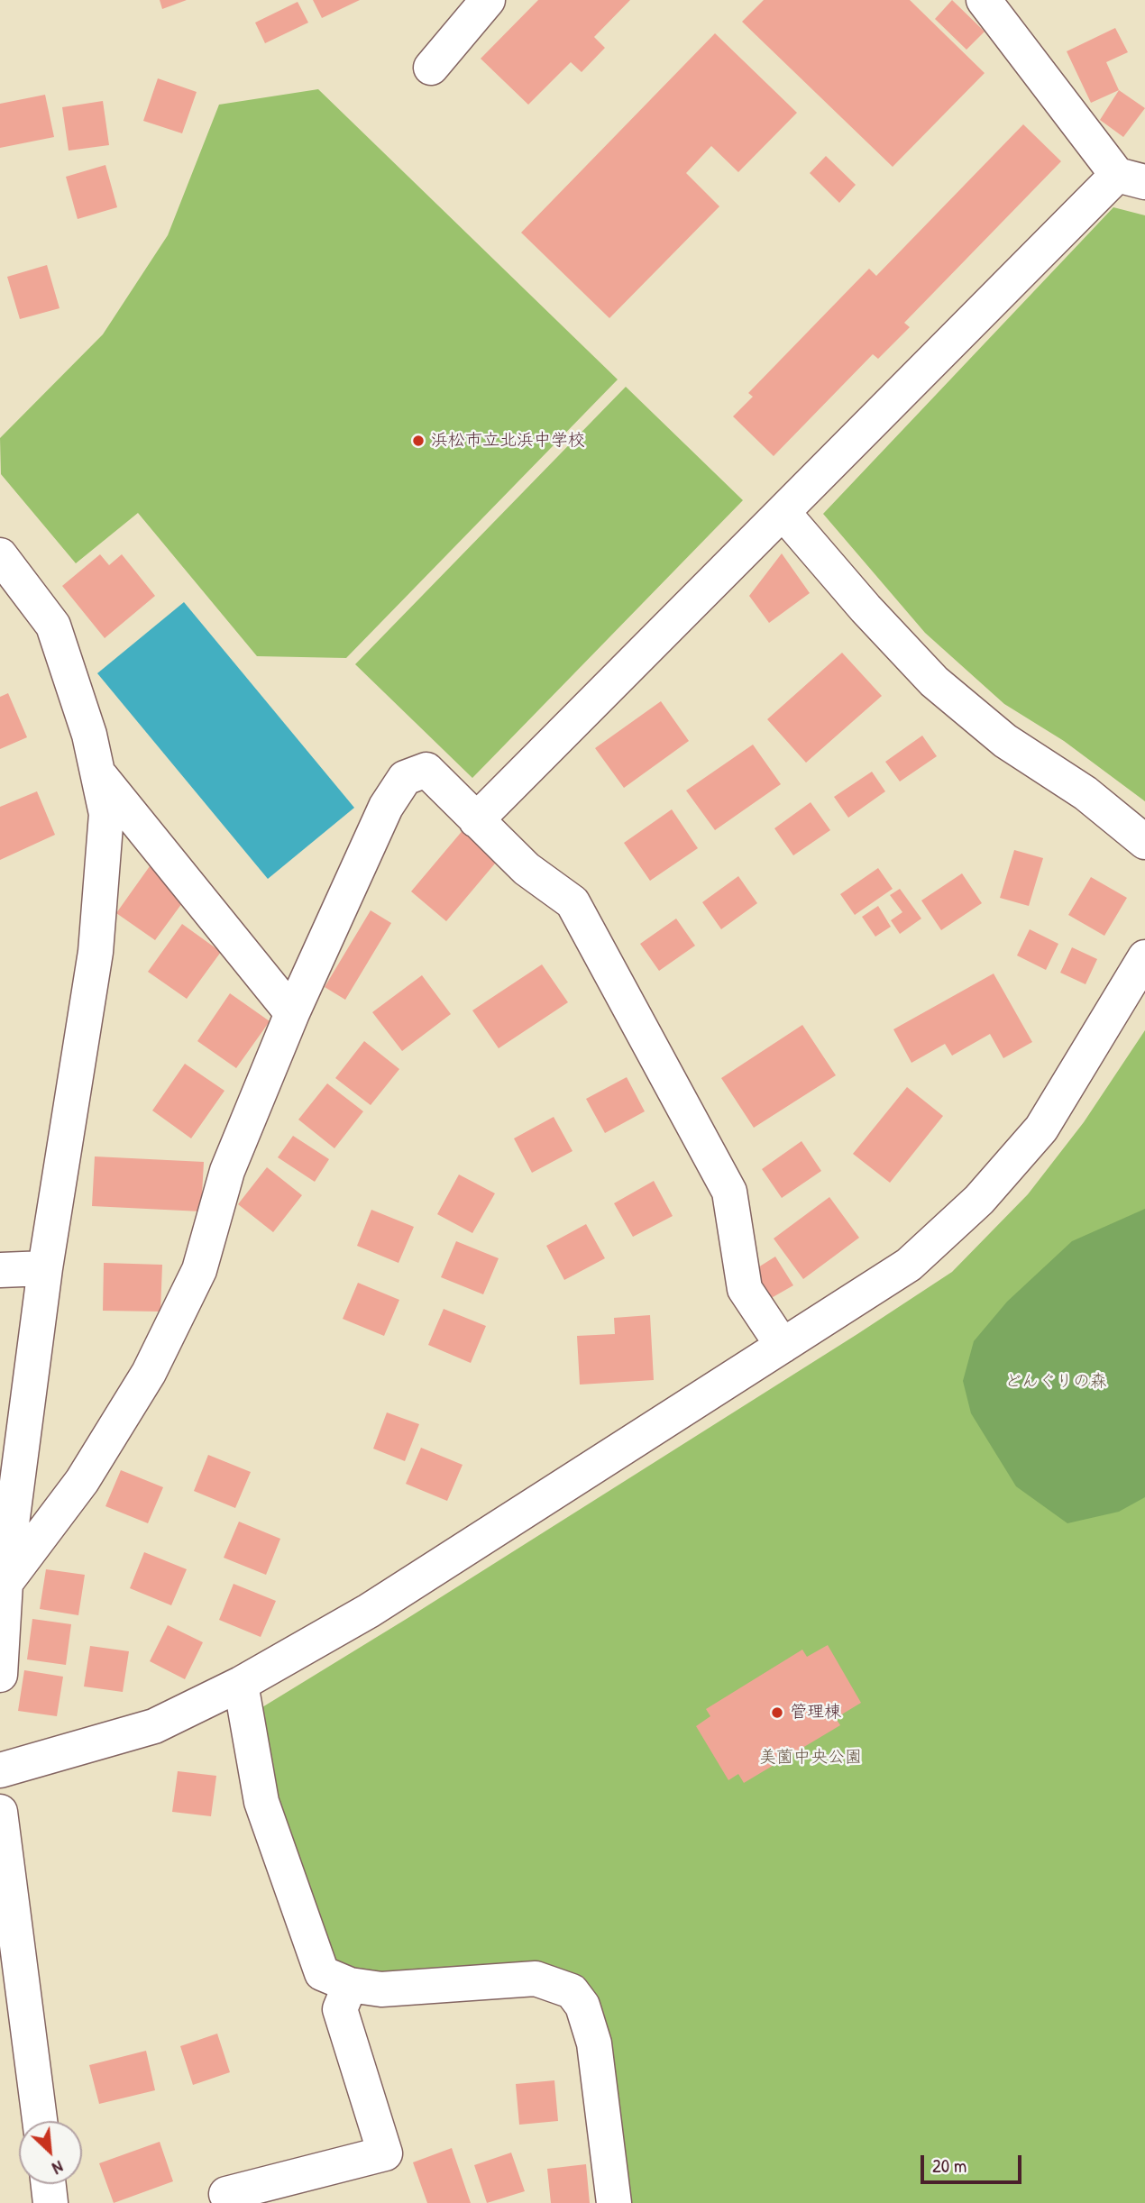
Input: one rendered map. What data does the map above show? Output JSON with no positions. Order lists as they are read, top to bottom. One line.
{"parks":["どんぐりの森","美薗中央公園"],"places":["浜松市立北浜中学校","管理棟"],"scale_bar":"20 m","north":"bottom right"}
